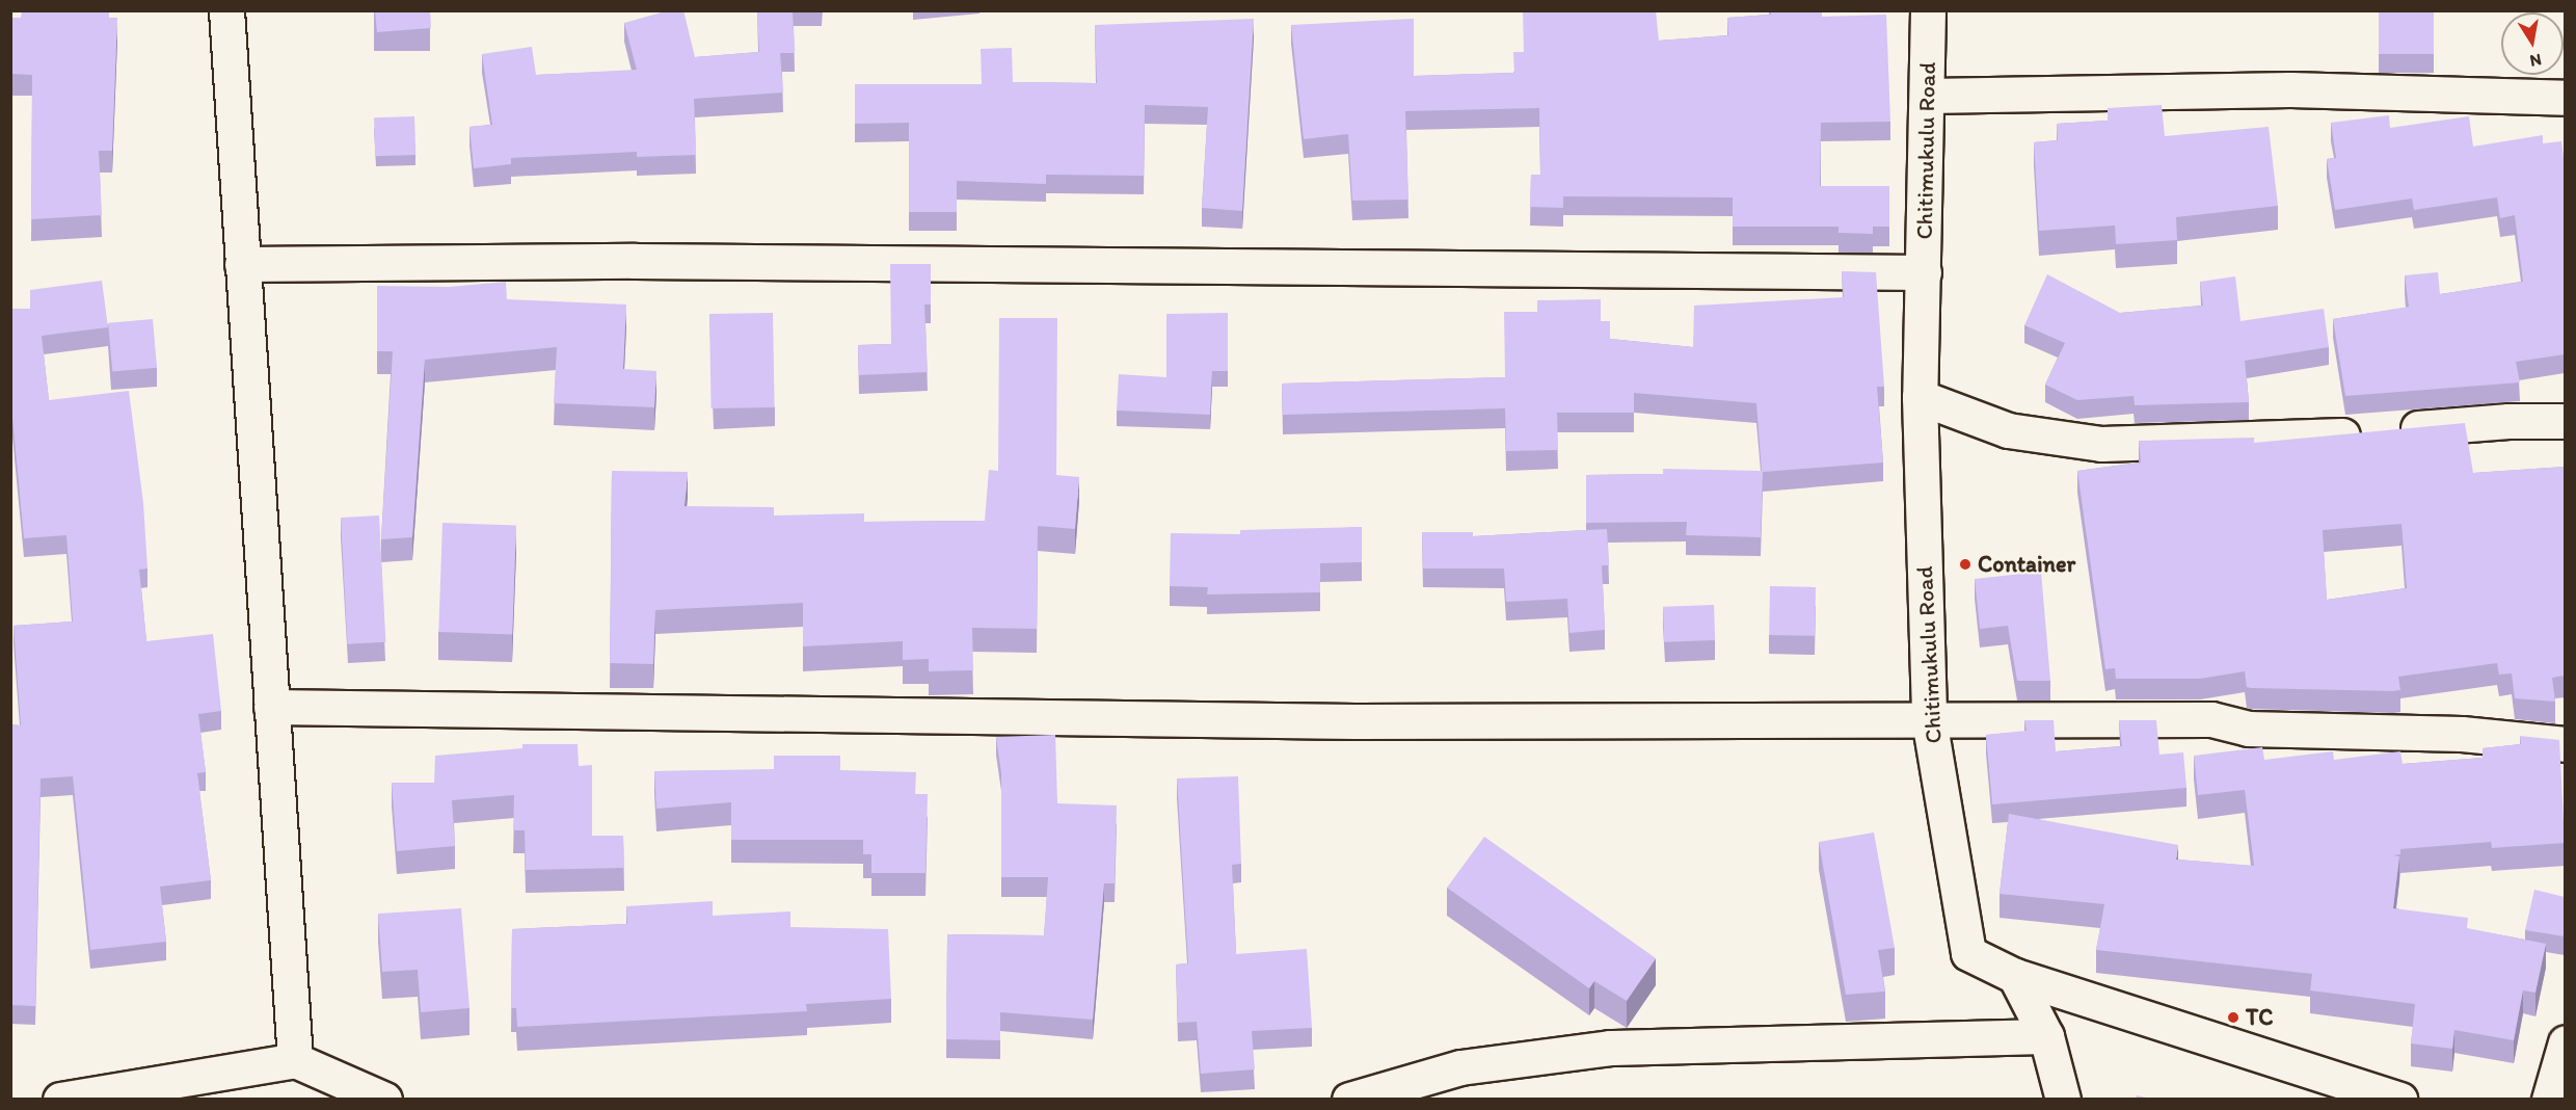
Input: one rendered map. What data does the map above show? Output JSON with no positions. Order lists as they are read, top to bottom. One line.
{"streets":{"street":["Chitimukulu Road"]},"places":["Container","TC"],"north":"bottom"}
